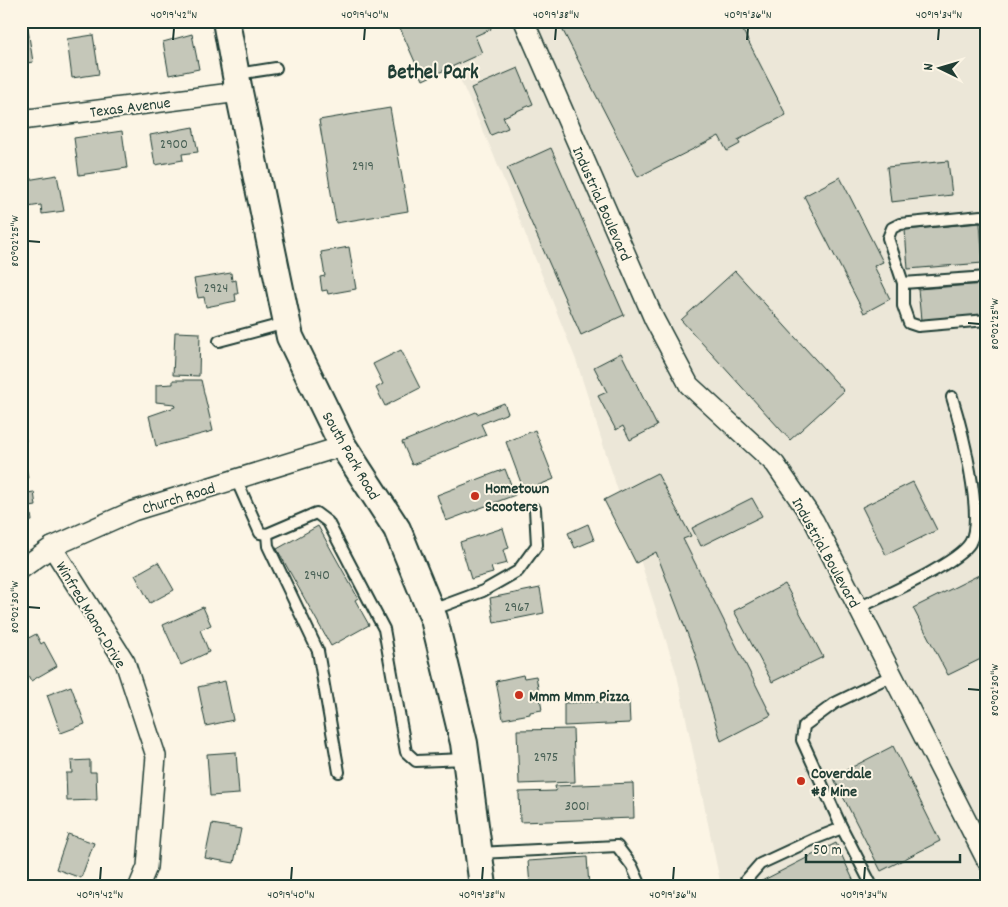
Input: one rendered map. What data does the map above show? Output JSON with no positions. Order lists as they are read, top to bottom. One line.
{"streets":{"main road":["South Park Road"],"street":["Texas Avenue","Industrial Boulevard","Church Road","Winfred Manor Drive"]},"crossings":[["Texas Avenue","South Park Road"],["South Park Road","Church Road"],["Church Road","Winfred Manor Drive"]],"districts":["Bethel Park"],"places":["Hometown Scooters","Mmm Mmm Pizza","Coverdale #8 Mine"],"house_numbers":["2900","2919","2924","2940","2967","2975","3001"],"scale_bar":"50 m","north":"left","coordinates":["40°19'42\"N","40°19'40\"N","40°19'38\"N","40°19'36\"N","40°19'34\"N","80°02'25\"W","80°02'30\"W"]}
